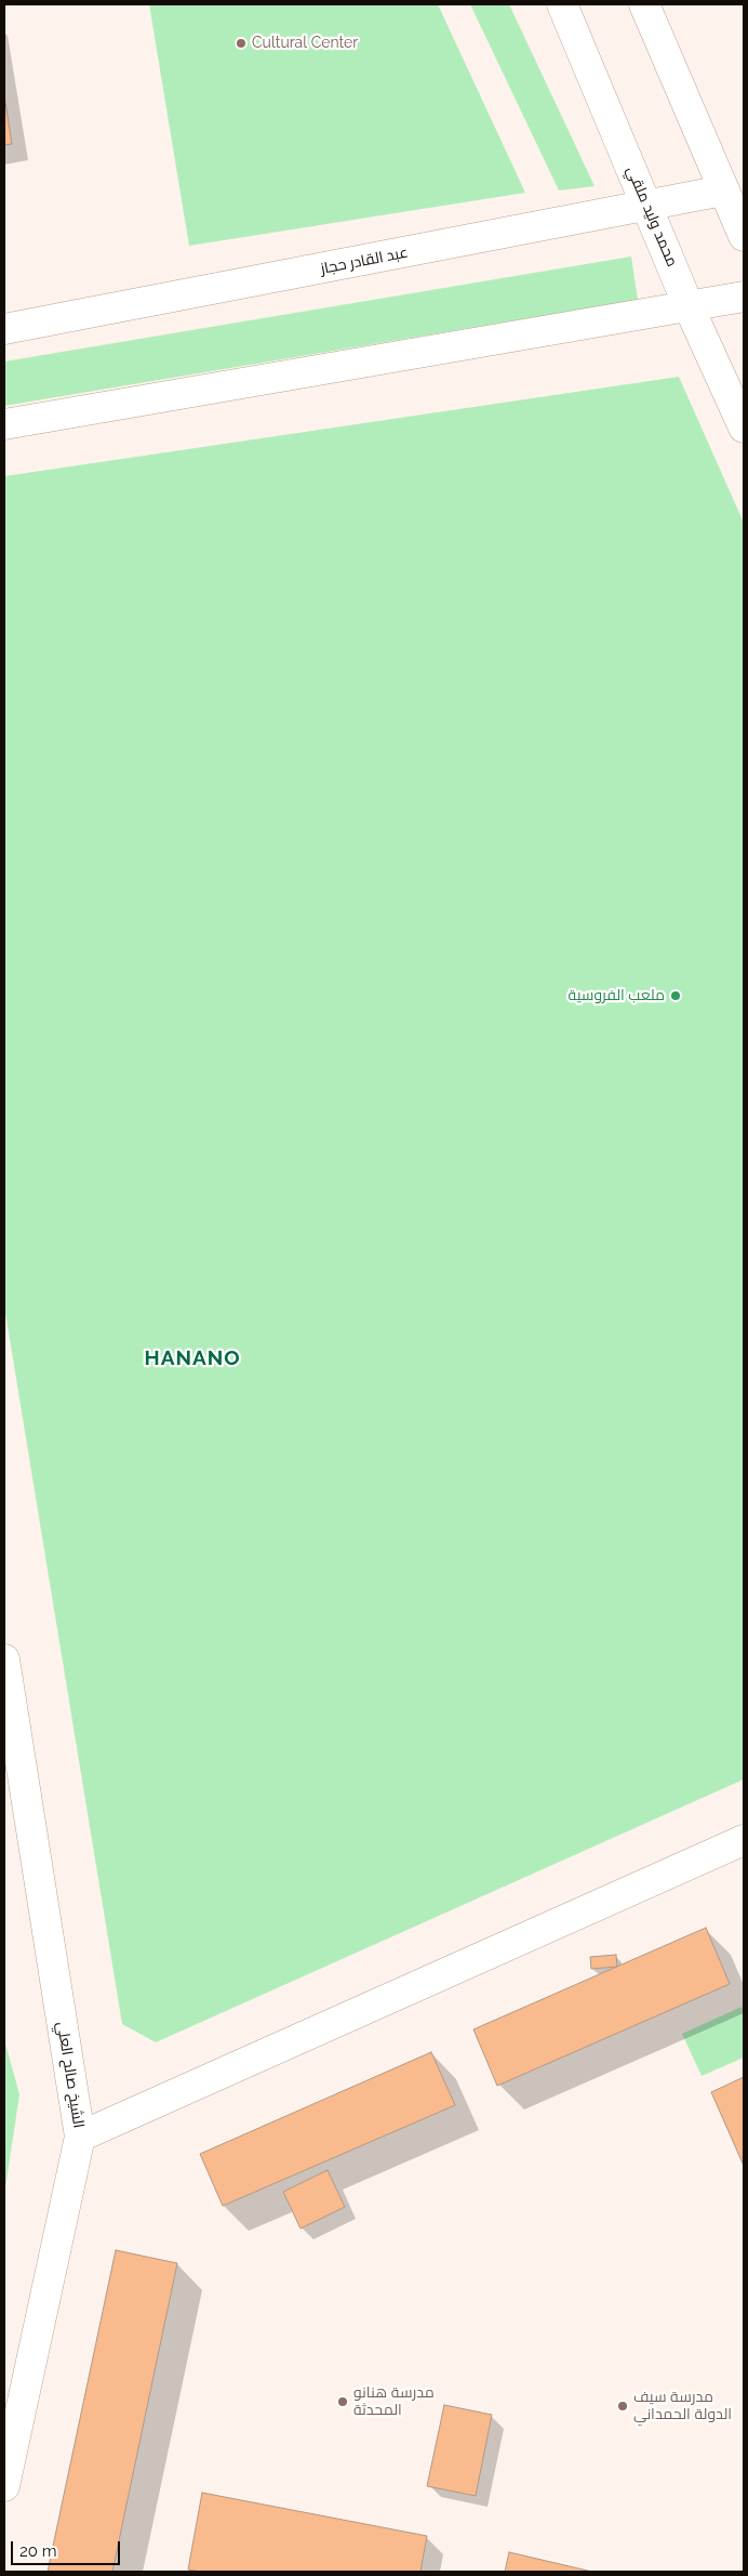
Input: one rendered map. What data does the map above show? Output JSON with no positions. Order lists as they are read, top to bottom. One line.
{"streets":{"street":["محمد وليد ملقي","عبد القادر حجاز","الشيخ صالح العلي"]},"crossings":[["محمد وليد ملقي","عبد القادر حجاز"]],"districts":["HANANO"],"places":["Cultural Center","ملعب الفروسية","مدرسة هنانو المحدثة","مدرسة سيف الدولة الحمداني"],"scale_bar":"20 m"}
